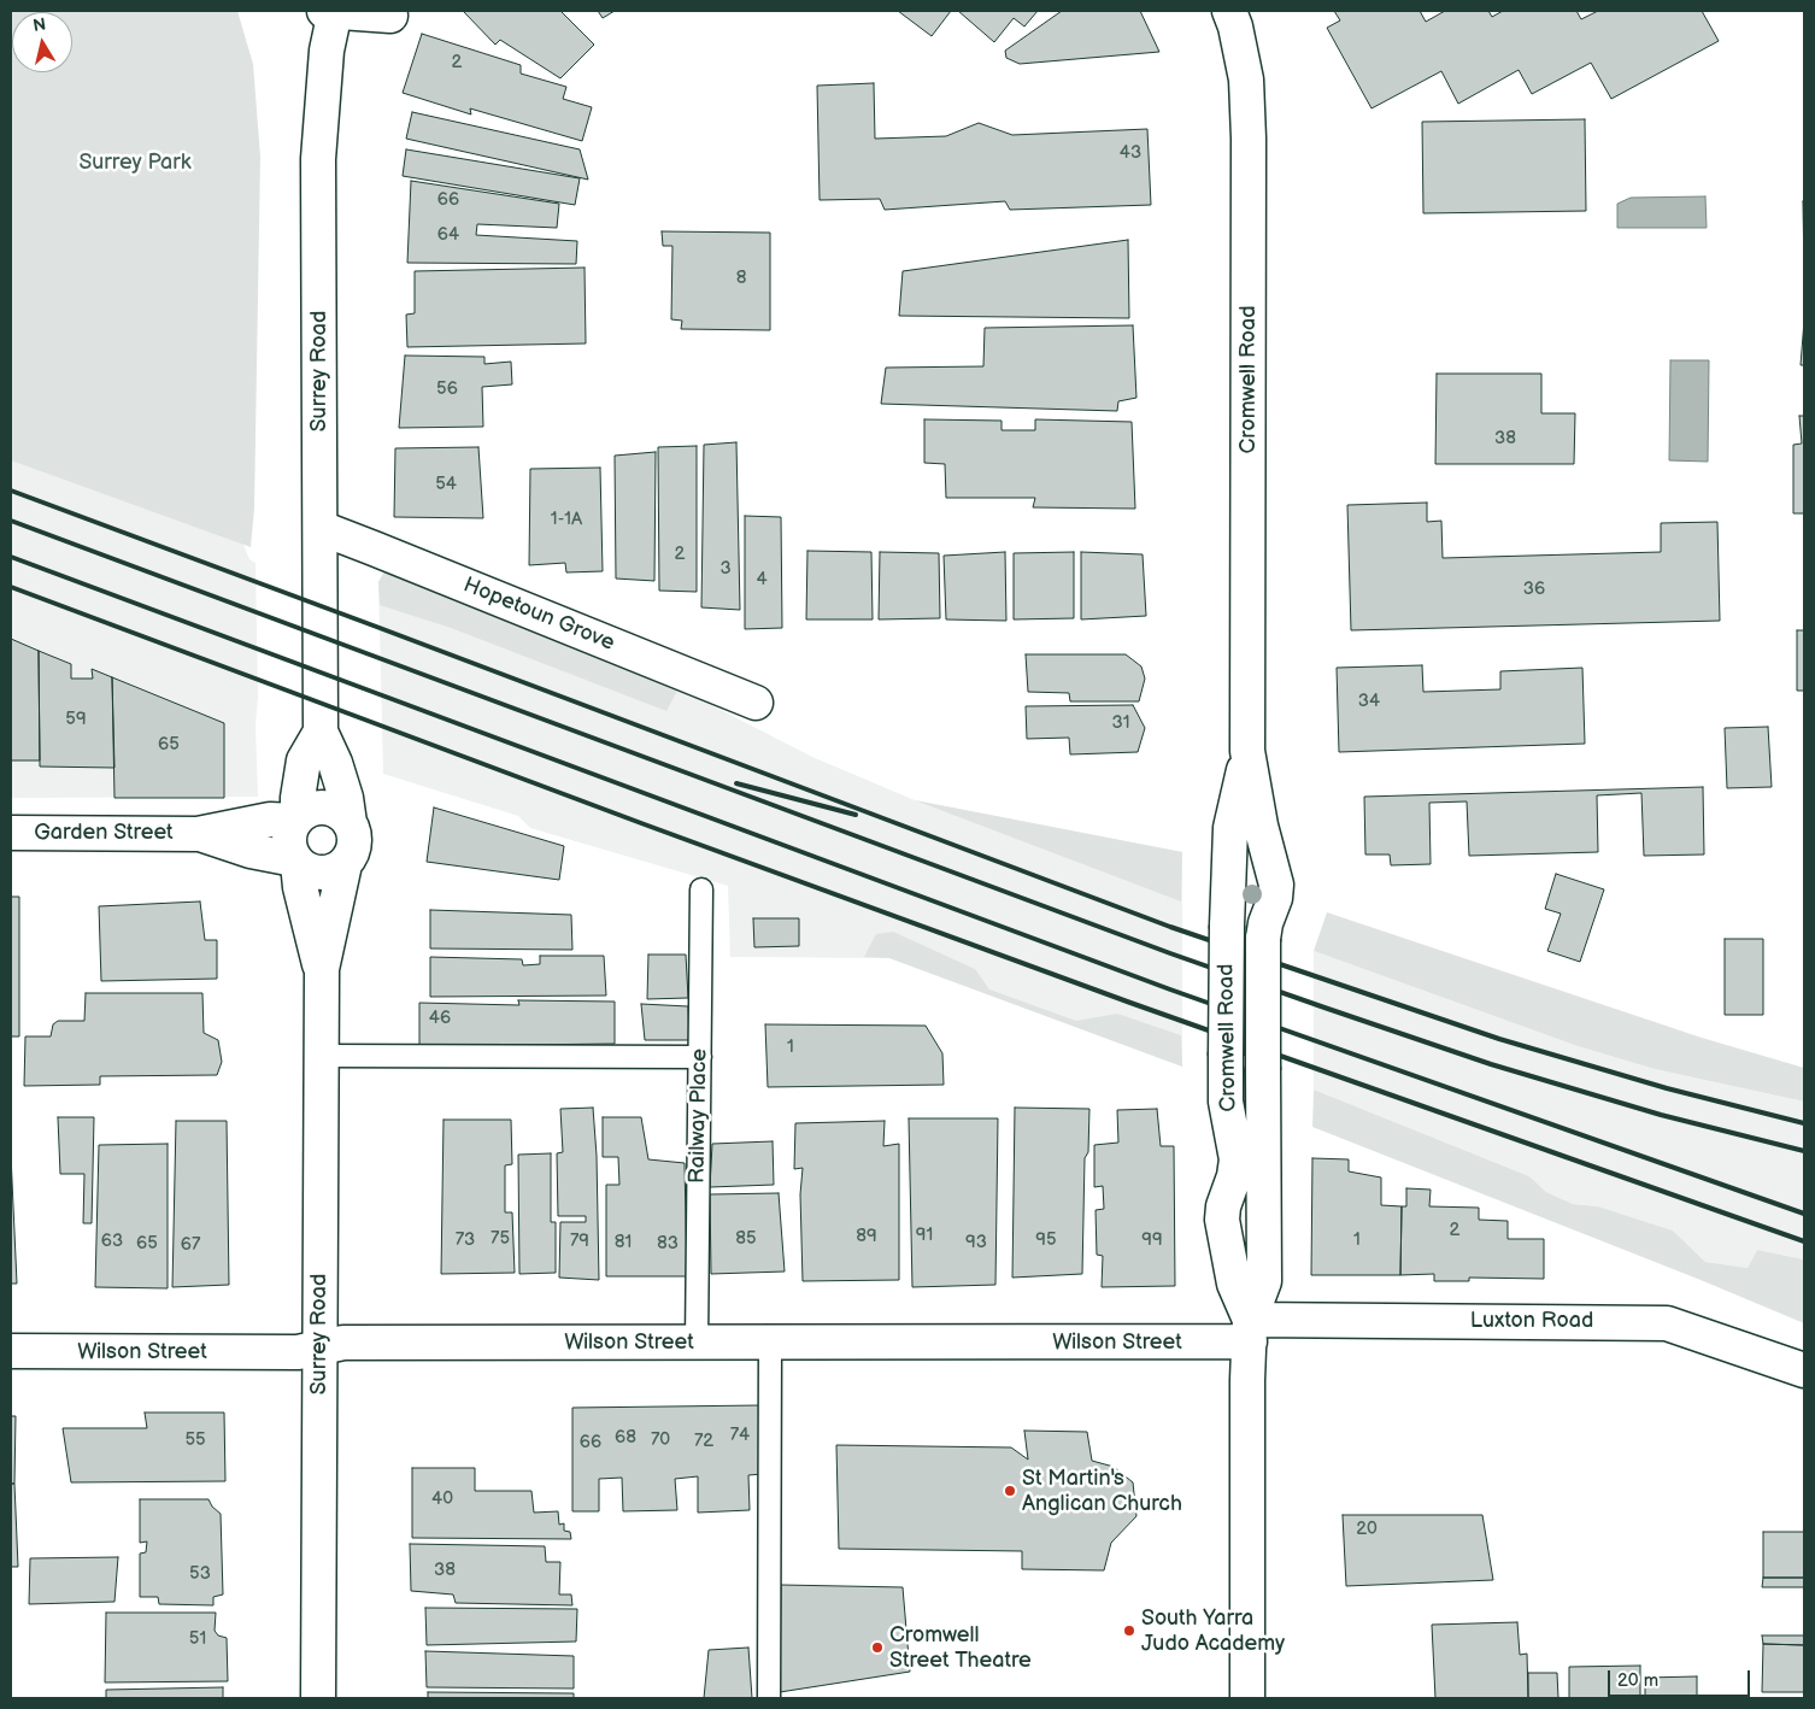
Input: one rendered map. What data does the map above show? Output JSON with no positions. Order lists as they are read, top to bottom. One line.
{"streets":{"street":["Surrey Road","Cromwell Road","Hopetoun Grove","Garden Street","Luxton Road","Wilson Street"],"lane":["Railway Place"]},"crossings":[["Surrey Road","Hopetoun Grove"],["Surrey Road","Garden Street"],["Surrey Road","Wilson Street"],["Cromwell Road","Luxton Road"],["Cromwell Road","Wilson Street"],["Railway Place","Wilson Street"],["Luxton Road","Wilson Street"]],"parks":["Surrey Park"],"places":["St Martin's Anglican Church","South Yarra Judo Academy","Cromwell Street Theatre"],"house_numbers":["2","43","66","64","8","56","38","54","1-1A","2","3","4","36","34","59","31","65","46","1","2","91","89","75","85","73","95","99","1","63","79","81","93","65","83","67","74","68","55","70","72","66","40","20","38","53","51"],"scale_bar":"20 m","north":"top"}
